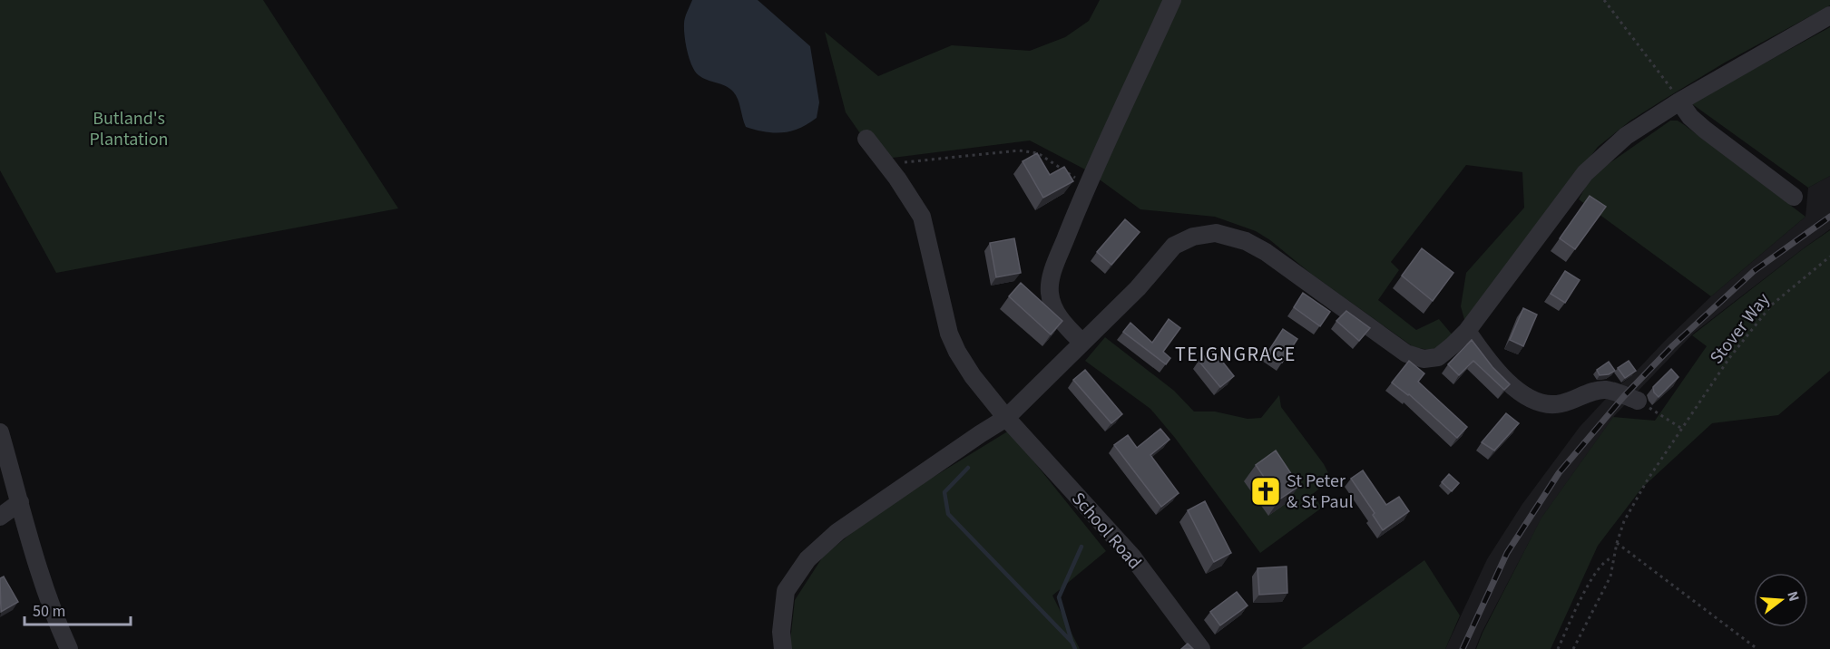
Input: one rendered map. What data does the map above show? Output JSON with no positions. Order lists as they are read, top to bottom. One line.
{"streets":{"street":["School Road"],"path":["Stover Way"]},"districts":["TEIGNGRACE"],"parks":["Butland's Plantation"],"places":{"church":["St Peter & St Paul"]},"scale_bar":"50 m","north":"right"}
